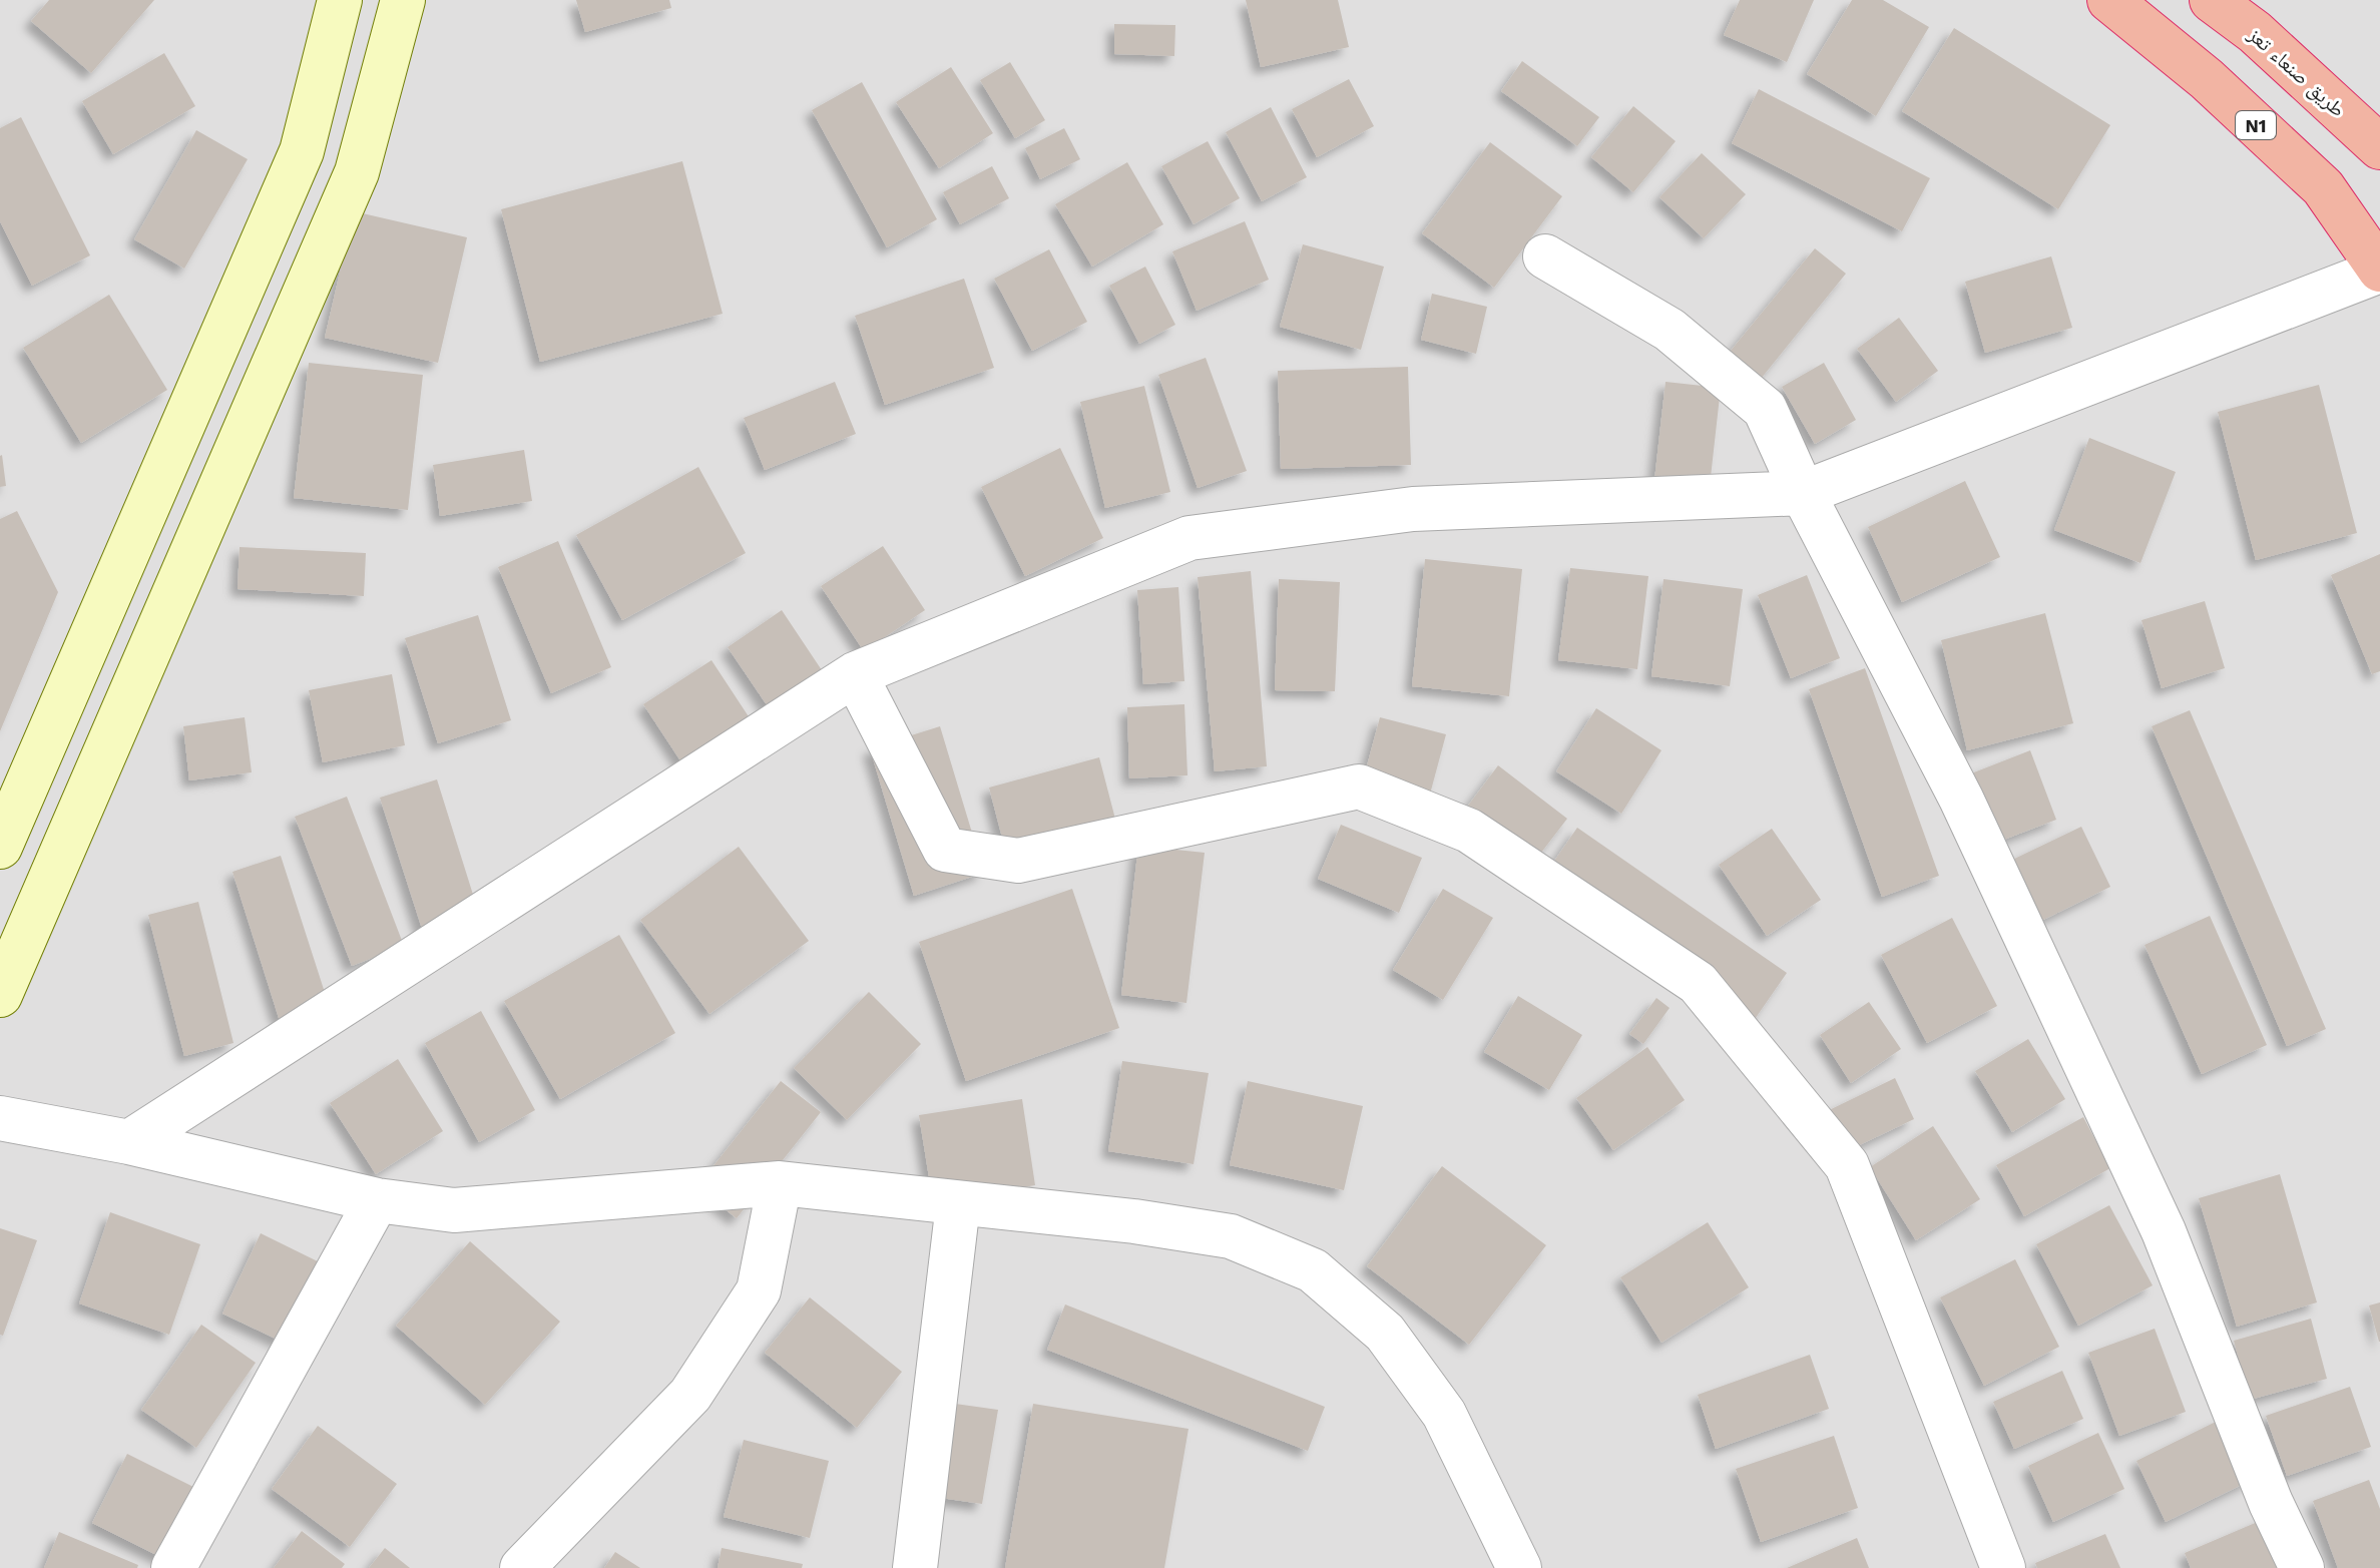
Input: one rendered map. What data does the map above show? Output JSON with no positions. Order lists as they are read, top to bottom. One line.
{"streets":{"highway":["طريق صنعاء تعز","N1"]}}
